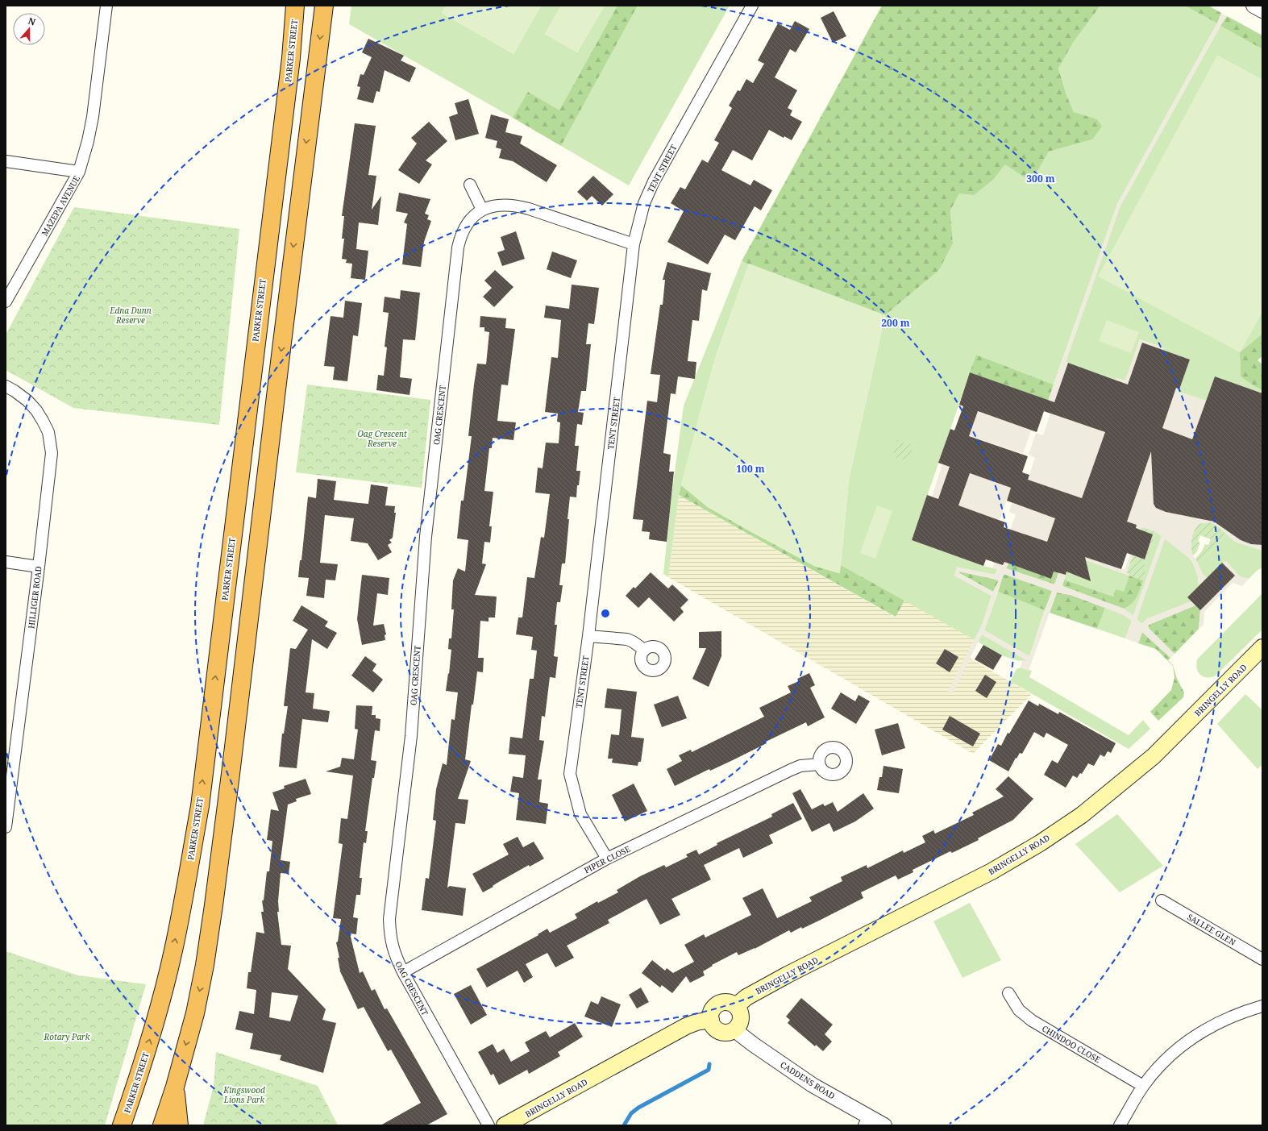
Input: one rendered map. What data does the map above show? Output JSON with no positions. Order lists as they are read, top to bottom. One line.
{"streets":{"highway":["PARKER STREET"],"main road":["BRINGELLY ROAD"],"street":["TENT STREET","MAZEPA AVENUE","OAG CRESCENT","HILLIGER ROAD","PIPER CLOSE","SALLEE GLEN","CHINDOO CLOSE","CADDENS ROAD"]},"crossings":[["TENT STREET","OAG CRESCENT"],["TENT STREET","PIPER CLOSE"],["OAG CRESCENT","PIPER CLOSE"],["BRINGELLY ROAD","CADDENS ROAD"]],"parks":["Edna Dunn Reserve","Oag Crescent Reserve","Rotary Park","Kingswood Lions Park"],"north":"top","rings":["300 m","200 m","100 m"]}
